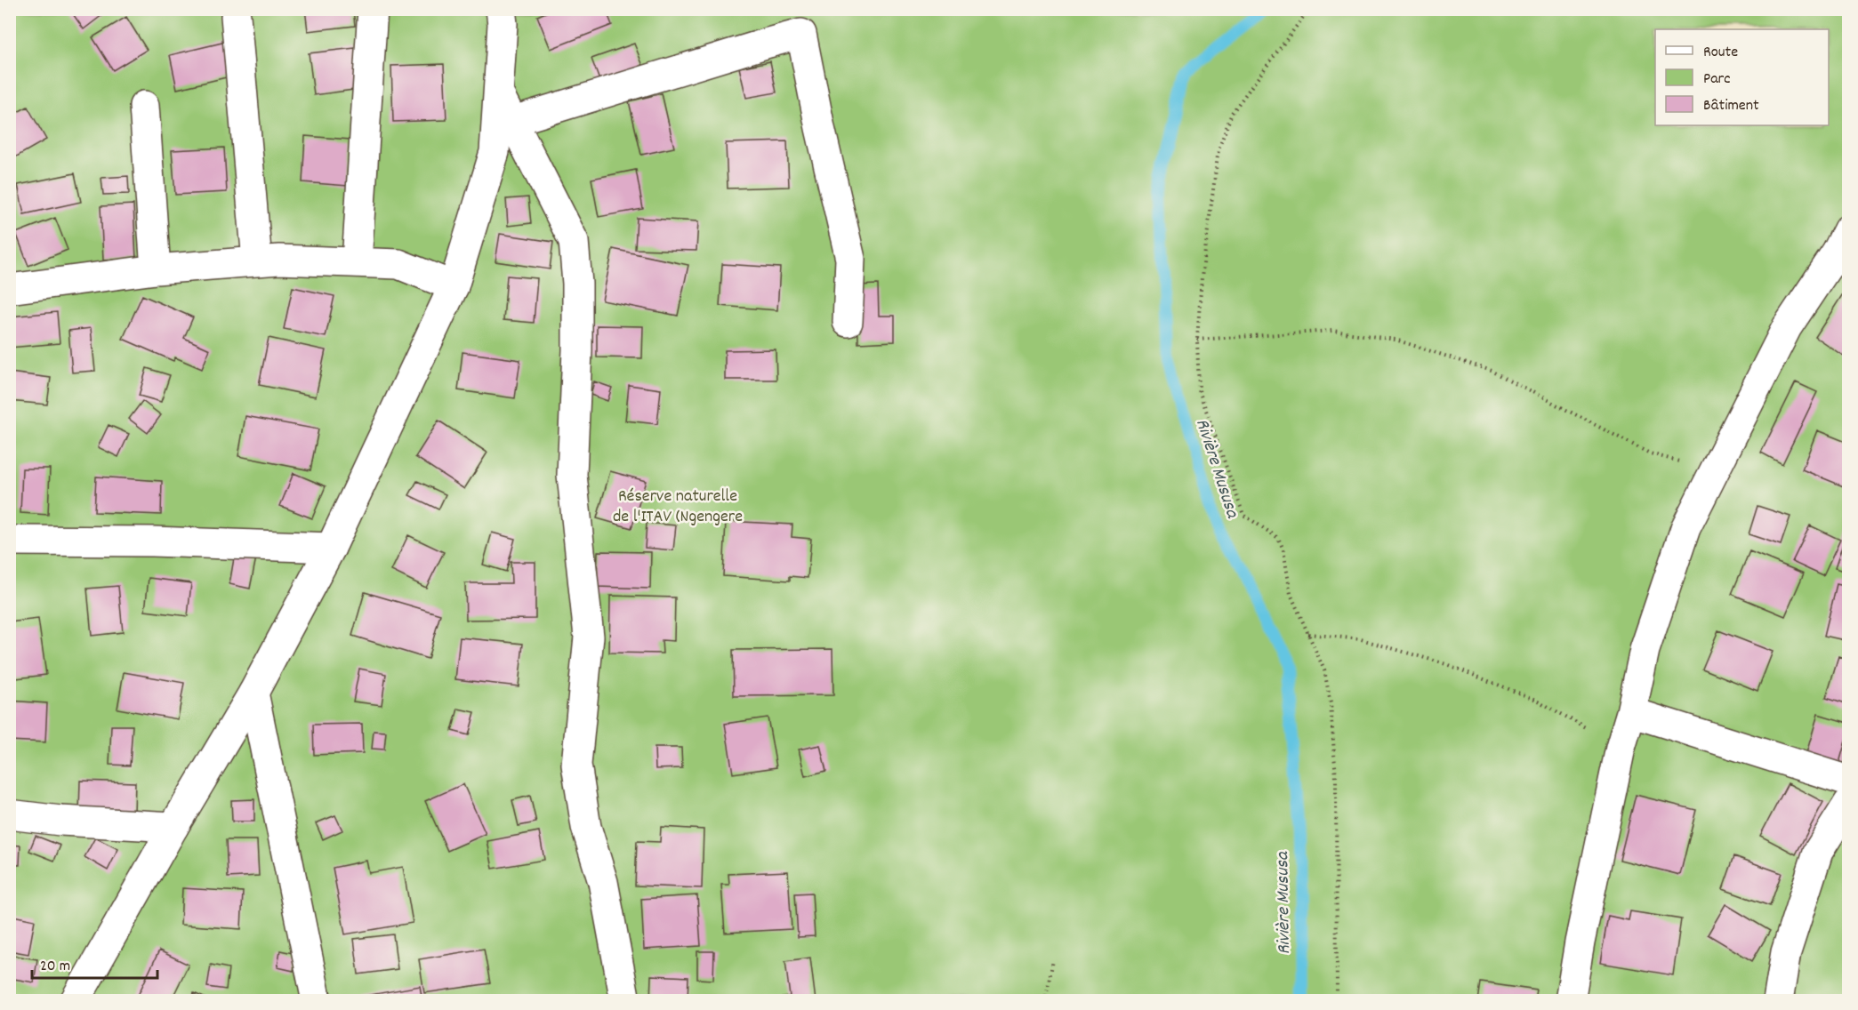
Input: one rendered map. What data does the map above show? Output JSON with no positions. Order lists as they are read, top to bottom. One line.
{"water":["Rivière Mususa"],"parks":["Réserve naturelle de l'ITAV (Ngengere"],"legend":["Route","Parc","Bâtiment"],"scale_bar":"20 m"}
